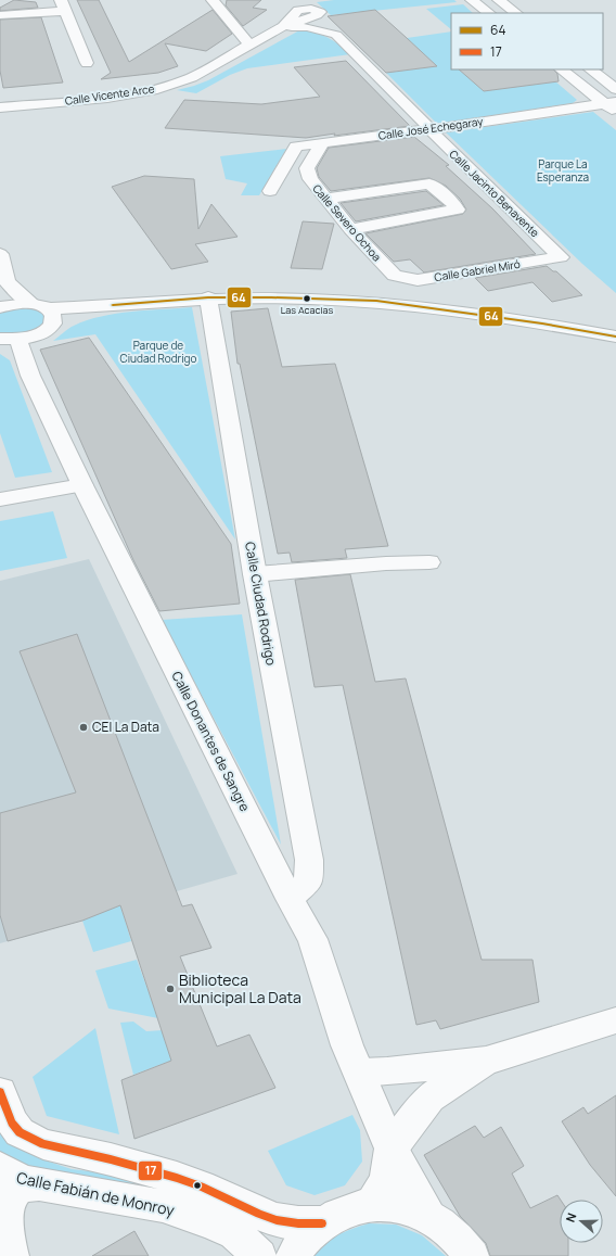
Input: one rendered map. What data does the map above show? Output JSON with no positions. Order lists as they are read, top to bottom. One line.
{"streets":{"street":["Calle Vicente Arce","Calle José Echegaray","Calle Jacinto Benavente","Calle Severo Ochoa","Calle Gabriel Miró","Calle Ciudad Rodrigo","Calle Donantes de Sangre","Calle Fabián de Monroy"]},"crossings":[["Calle Vicente Arce","Calle Jacinto Benavente"],["Calle José Echegaray","Calle Jacinto Benavente"],["Calle José Echegaray","Calle Severo Ochoa"],["Calle Jacinto Benavente","Calle Gabriel Miró"],["Calle Severo Ochoa","Calle Gabriel Miró"],["Calle Ciudad Rodrigo","Calle Donantes de Sangre"]],"parks":["Parque La Esperanza","Parque de Ciudad Rodrigo"],"places":["Las Acacias","CEI La Data","Biblioteca Municipal La Data"],"lines":["transit line 64","transit line 17"],"legend":["64","17"],"north":"left"}
